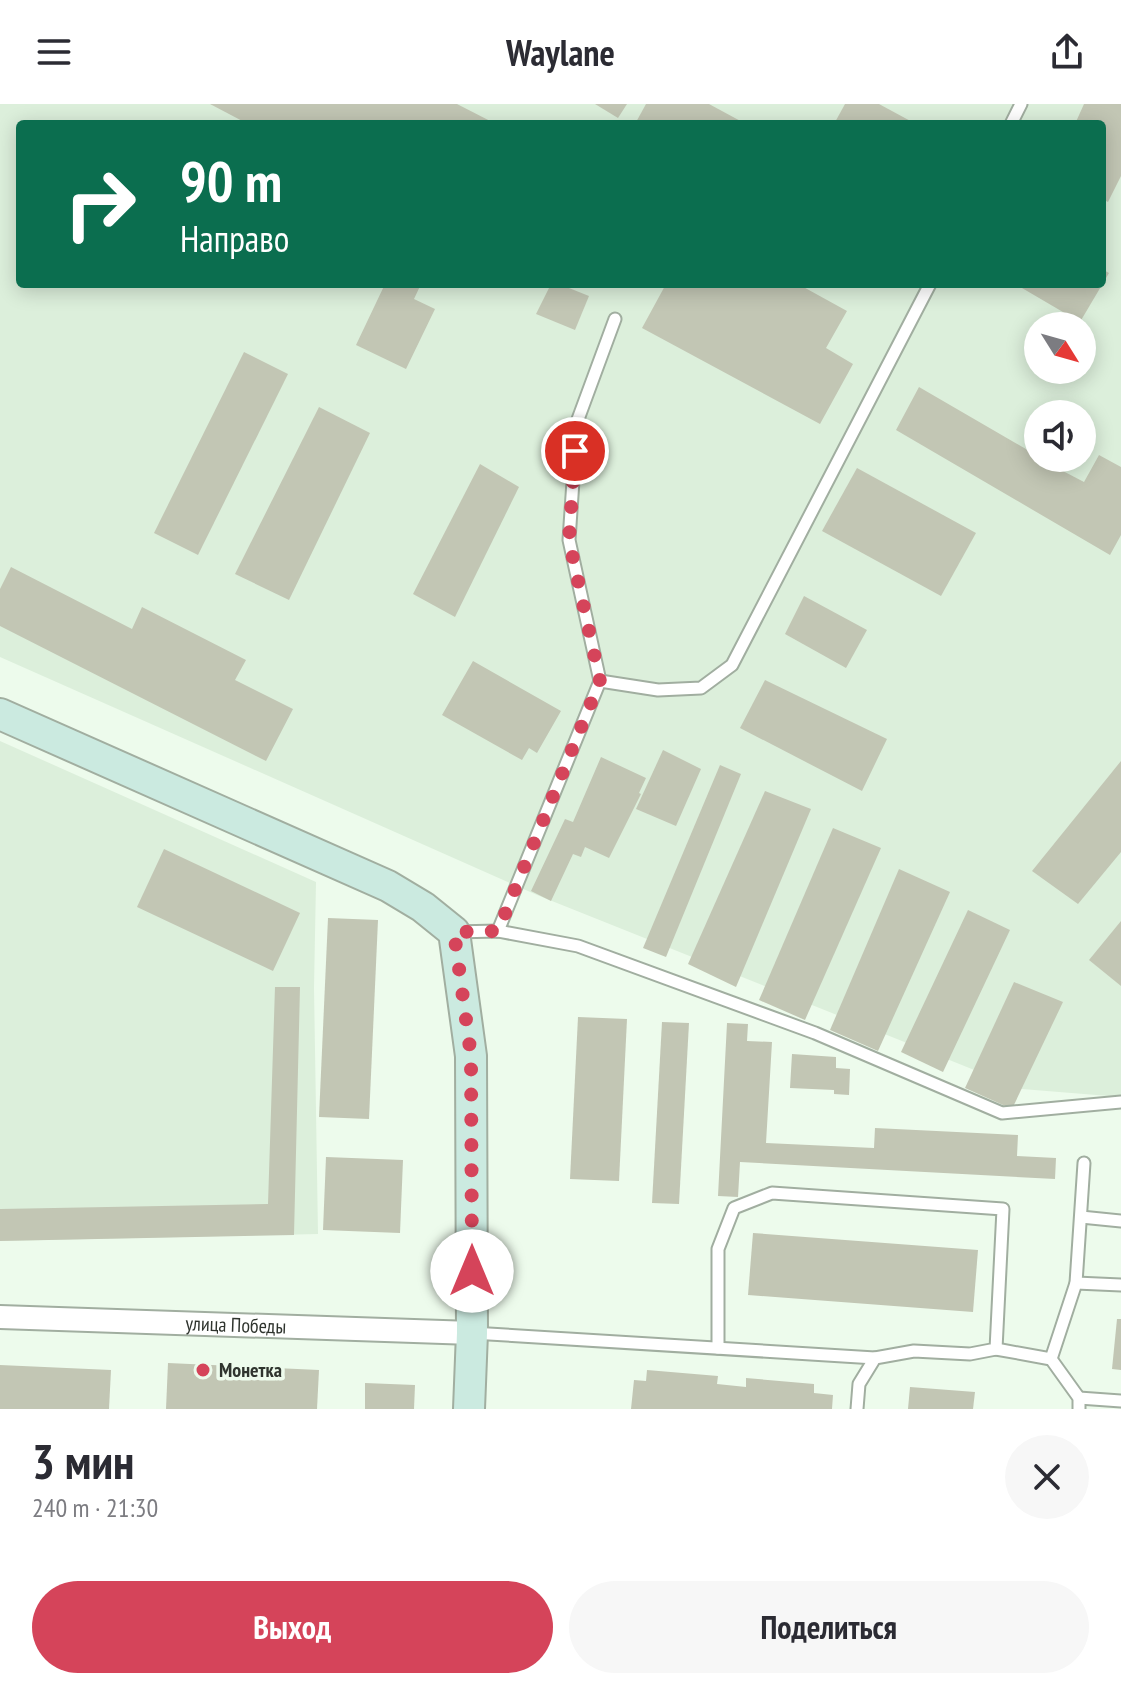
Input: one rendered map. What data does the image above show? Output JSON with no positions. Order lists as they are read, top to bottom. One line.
{"streets":{"street":["улица Победы"]},"places":["Монетка"],"north":"bottom right","page":{"header":"Waylane","turn":["90 m","Направо"],"heading":["3 мин","240 m · 21:30"],"buttons":["Выход","Поделиться"]}}
